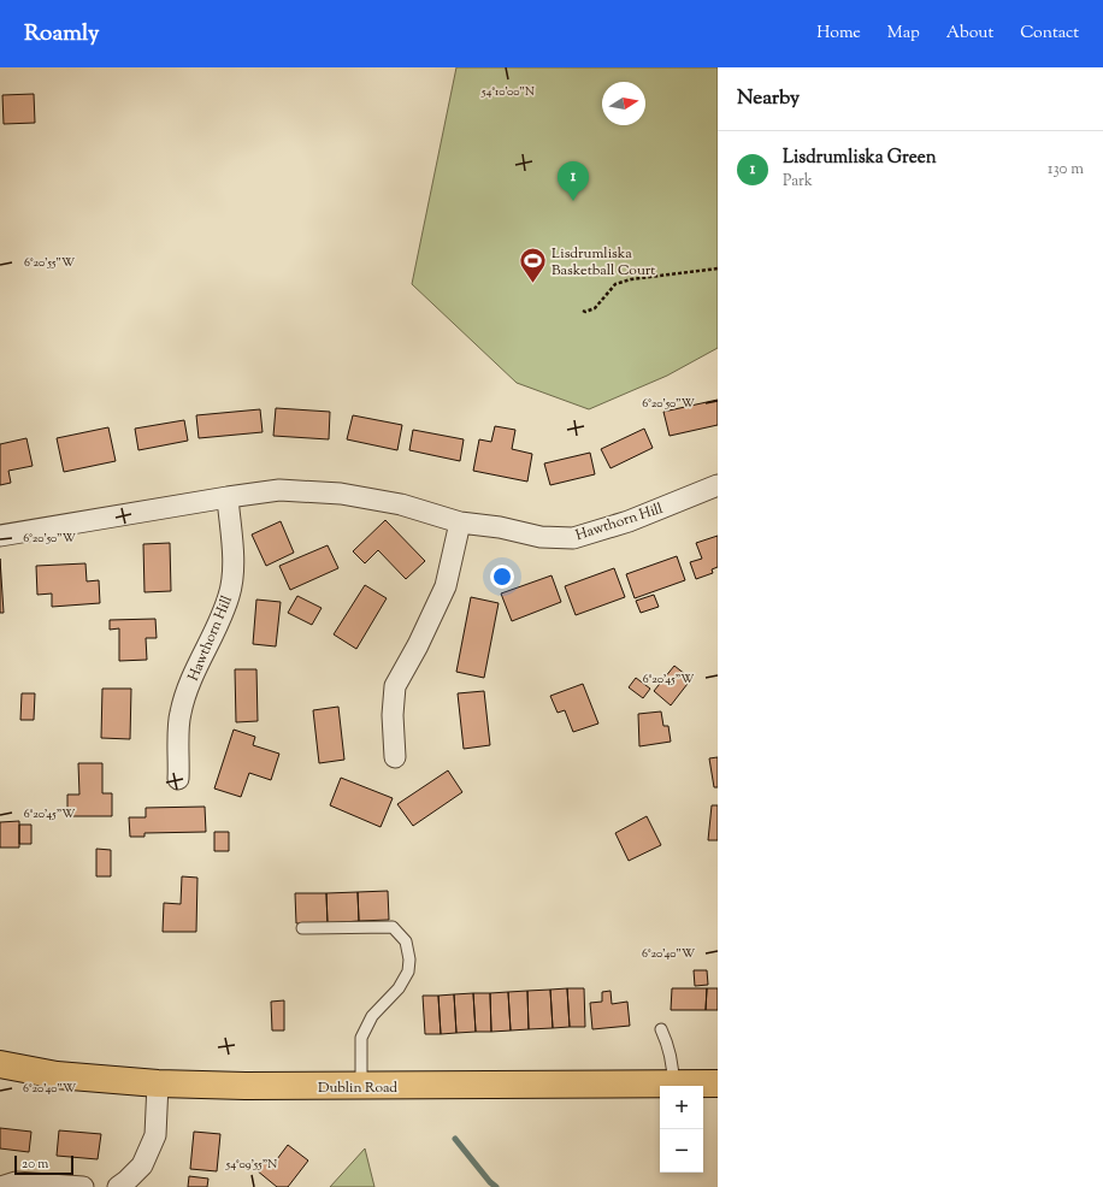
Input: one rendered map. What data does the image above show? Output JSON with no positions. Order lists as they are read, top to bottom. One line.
{"streets":{"main road":["Dublin Road"],"street":["Hawthorn Hill"]},"places":{"sports":["Lisdrumliska Basketball Court"]},"scale_bar":"20 m","north":"right","page":{"header":"Roamly","nav":["Home","Map","About","Contact"],"heading":"Nearby","list":[{"mark":"1","name":"Lisdrumliska Green","note":"Park","value":"130 m"}],"pins":"1","map_buttons":["+","−"],"scale":"20 m"},"coordinates":["54°10'00\"N","6°20'55\"W","6°20'50\"W","6°20'45\"W","6°20'40\"W","54°09'55\"N"]}
